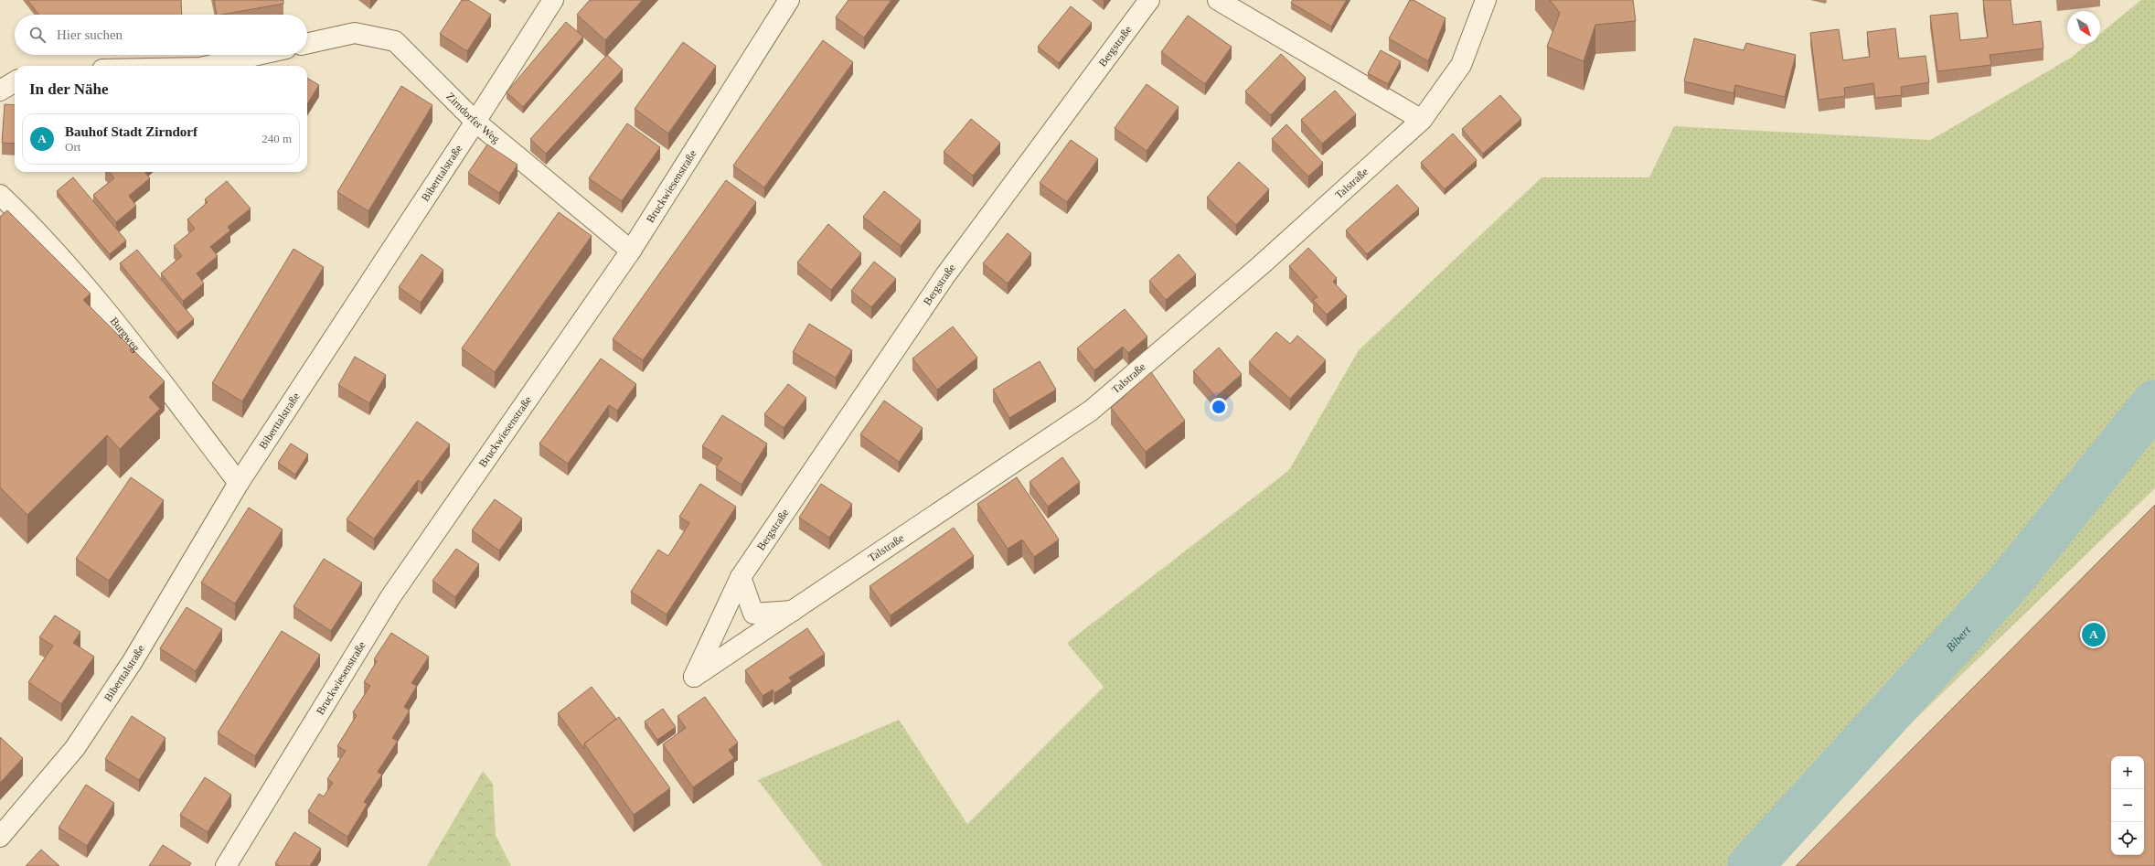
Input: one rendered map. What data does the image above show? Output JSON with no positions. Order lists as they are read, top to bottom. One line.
{"streets":{"street":["Bergstraße","Zirndorfer Weg","Biberttalstraße","Talstraße","Bruckwiesenstraße","Burgweg"]},"crossings":[["Bergstraße","Talstraße"],["Zirndorfer Weg","Biberttalstraße"],["Zirndorfer Weg","Bruckwiesenstraße"],["Biberttalstraße","Burgweg"]],"water":["Bibert"],"north":"bottom right","page":{"search":"Hier suchen","heading":"In der Nähe","list":[{"mark":"A","name":"Bauhof Stadt Zirndorf","note":"Ort","value":"240 m"}],"pins":"A","map_buttons":["+","−"]}}
